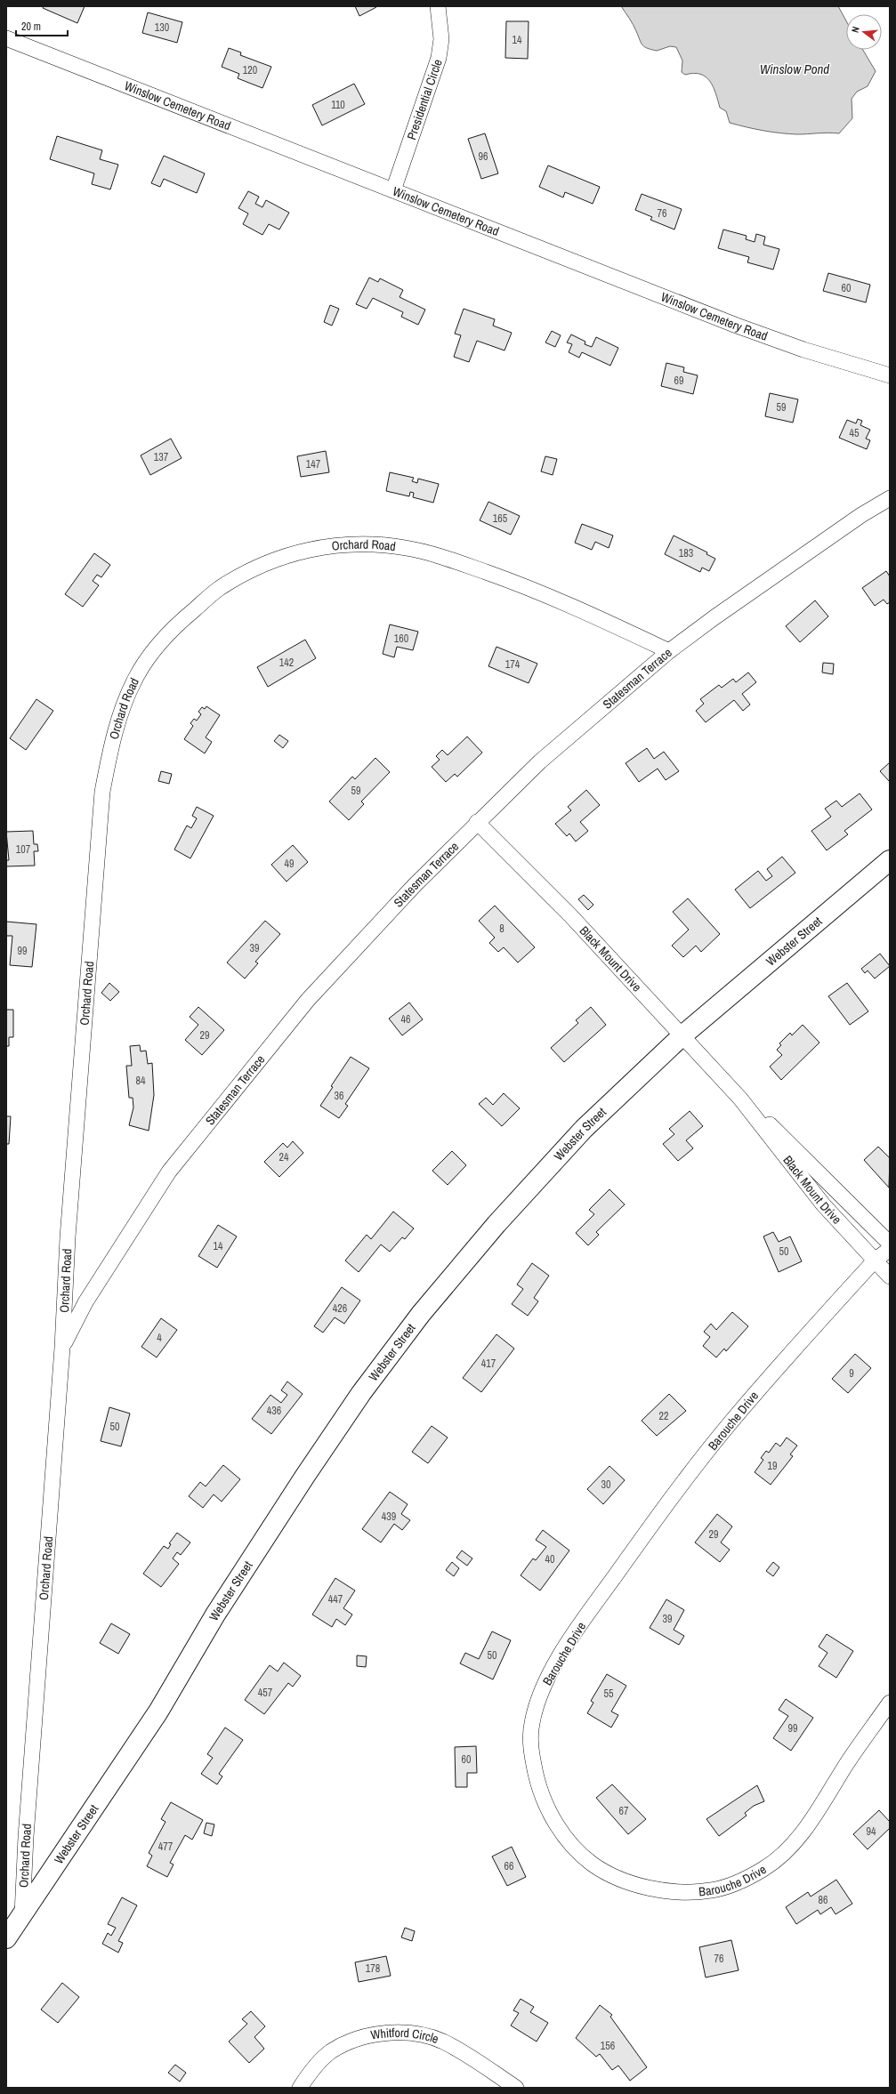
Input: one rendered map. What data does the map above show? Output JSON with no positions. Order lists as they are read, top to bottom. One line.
{"streets":{"street":["Presidential Circle","Winslow Cemetery Road","Orchard Road","Statesman Terrace","Webster Street","Black Mount Drive","Barouche Drive","Whitford Circle"]},"crossings":[["Presidential Circle","Winslow Cemetery Road"],["Orchard Road","Statesman Terrace"],["Orchard Road","Webster Street"],["Statesman Terrace","Black Mount Drive"],["Webster Street","Black Mount Drive"],["Black Mount Drive","Barouche Drive"]],"water":["Winslow Pond"],"house_numbers":["130","14","120","110","96","76","60","69","59","45","137","147","165","183","160","142","174","59","107","49","8","39","99","46","29","84","36","24","14","50","426","4","417","9","436","22","50","19","30","439","29","40","447","39","50","457","55","99","60","67","94","477","66","86","76","178","156"],"scale_bar":"20 m","north":"left"}
